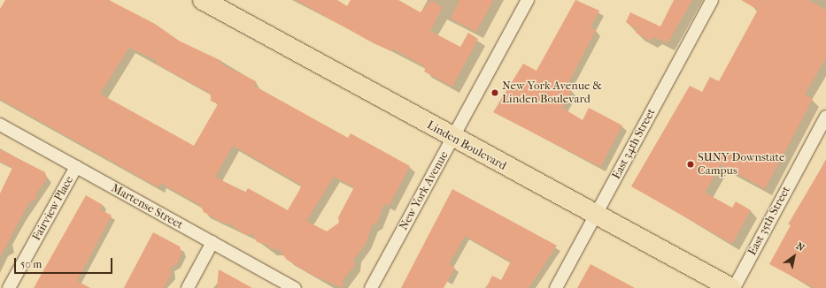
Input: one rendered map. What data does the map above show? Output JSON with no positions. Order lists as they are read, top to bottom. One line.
{"streets":{"highway":["Linden Boulevard"],"street":["East 34th Street","New York Avenue","Martense Street","Fairview Place","East 35th Street"]},"crossings":[["East 34th Street","Linden Boulevard"],["Linden Boulevard","New York Avenue"],["Linden Boulevard","East 35th Street"],["Martense Street","Fairview Place"]],"places":["New York Avenue & Linden Boulevard","SUNY Downstate Campus"],"scale_bar":"50 m","north":"top right"}
